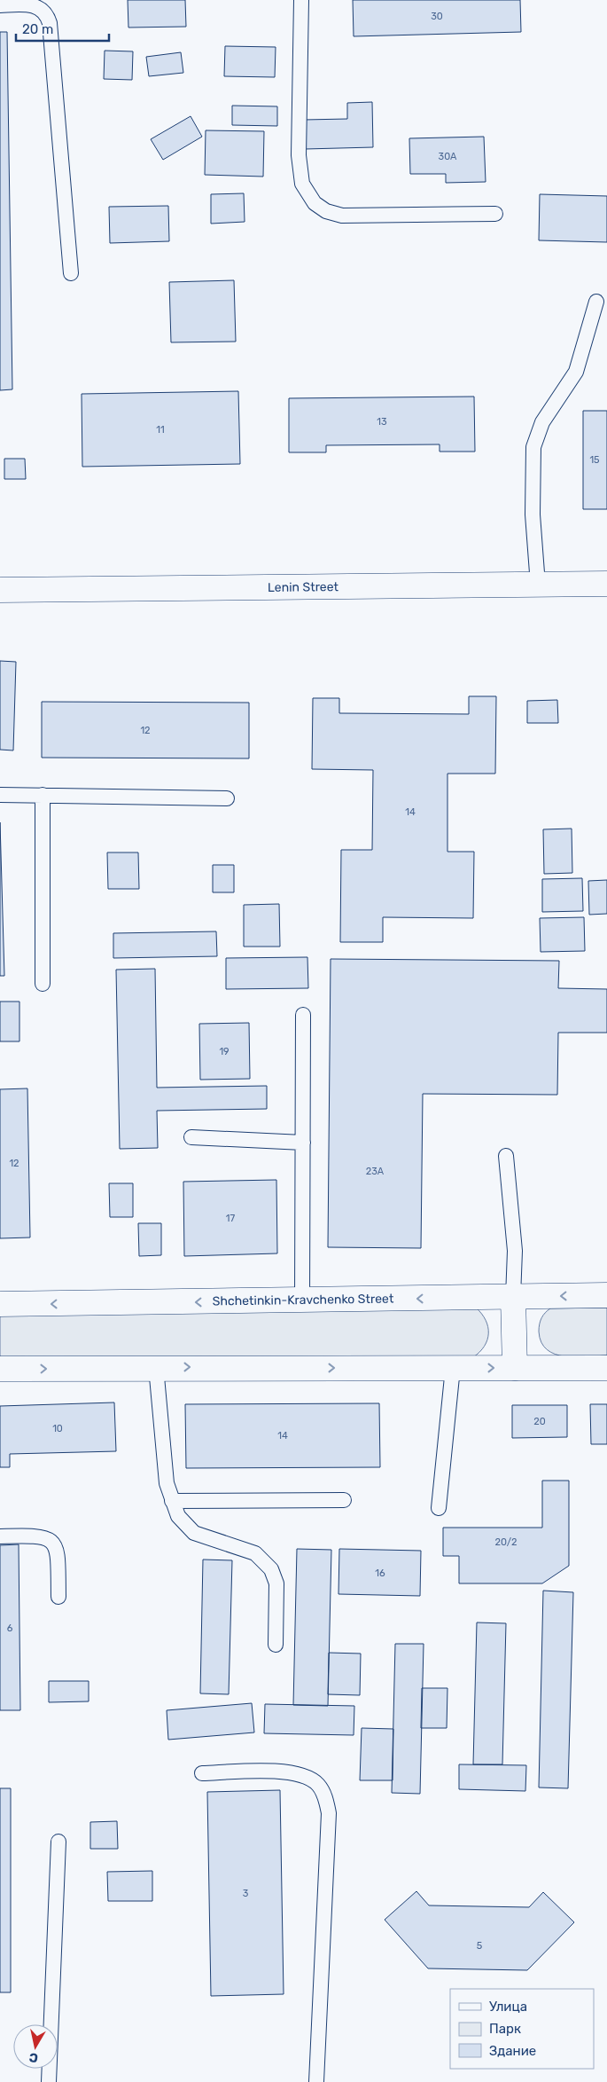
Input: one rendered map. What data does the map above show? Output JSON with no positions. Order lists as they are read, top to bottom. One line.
{"streets":{"street":["Lenin Street","Shchetinkin-Kravchenko Street"]},"house_numbers":["30","30А","13","11","15","12","14","19","12","23А","17","20","10","14","20/2","16","6","3","5"],"legend":["Улица","Парк","Здание"],"scale_bar":"20 m","north":"bottom"}
